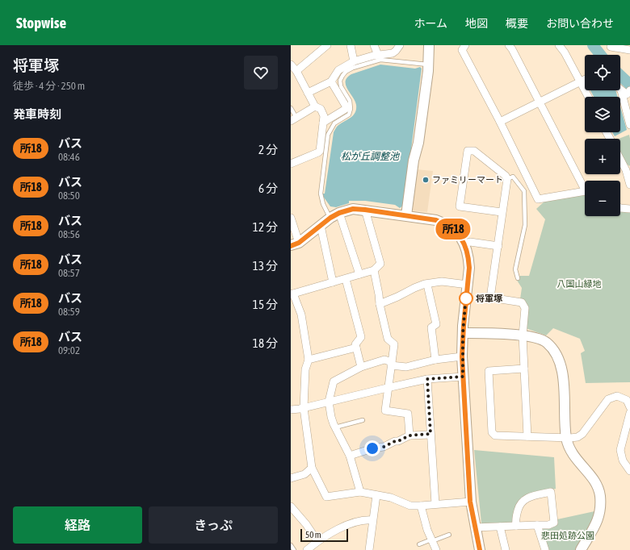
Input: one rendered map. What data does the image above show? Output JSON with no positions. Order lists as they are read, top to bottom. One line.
{"water":["松が丘調整池"],"parks":["八国山緑地","悲田処跡公園"],"places":["ファミリーマート","将軍塚"],"lines":["bus line 所18"],"scale_bar":"50 m","page":{"header":"Stopwise","nav":["ホーム","地図","概要","お問い合わせ"],"heading":[["将軍塚","徒歩 · 4 分 · 250 m"],"発車時刻"],"on_map":"所18","map_buttons":["+","−"],"list":[{"mark":"所18","name":"バス","note":"08:46","value":"2 分"},{"mark":"所18","name":"バス","note":"08:50","value":"6 分"},{"mark":"所18","name":"バス","note":"08:56","value":"12 分"},{"mark":"所18","name":"バス","note":"08:57","value":"13 分"},{"mark":"所18","name":"バス","note":"08:59","value":"15 分"},{"mark":"所18","name":"バス","note":"09:02","value":"18 分"}],"buttons":["経路","きっぷ"],"scale":"50 m"}}
